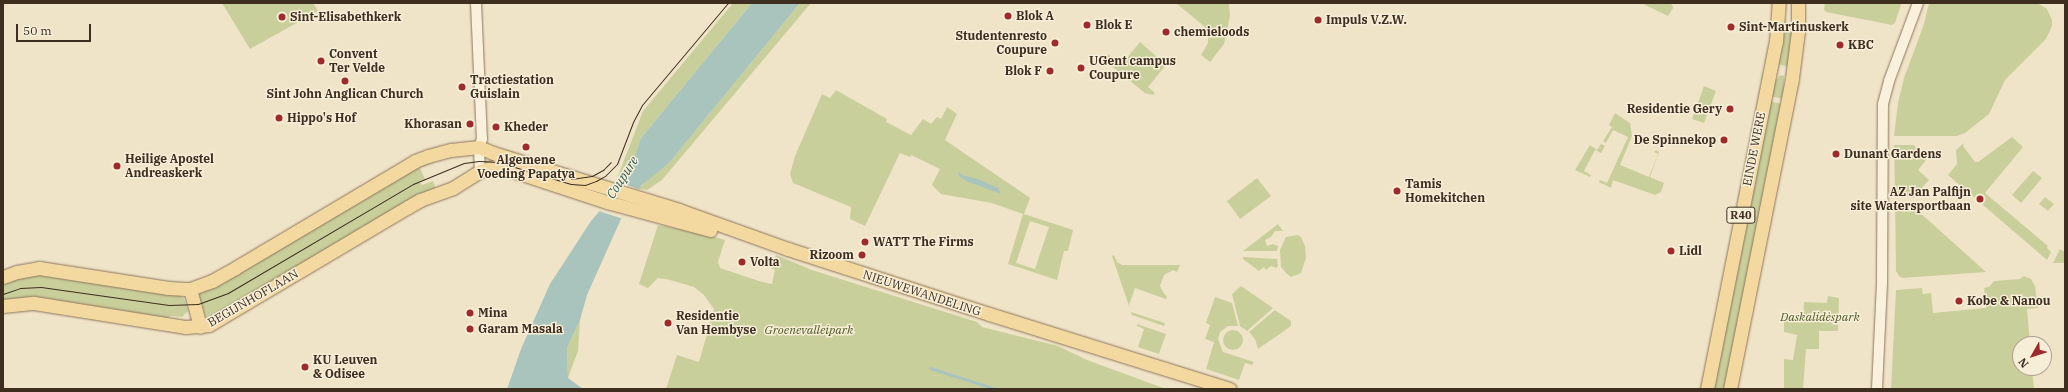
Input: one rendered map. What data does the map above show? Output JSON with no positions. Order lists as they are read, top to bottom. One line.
{"streets":{"main road":["EINDE WERE","R40","NIEUWEWANDELING","BEGIJNHOFLAAN"]},"crossings":[["NIEUWEWANDELING","BEGIJNHOFLAAN"]],"water":["Coupure"],"parks":["Daskalidèspark","Groenevalleipark"],"places":["Blok A","Sint-Elisabethkerk","Impuls V.Z.W.","Blok E","Sint-Martinuskerk","chemieloods","Studentenresto Coupure","KBC","Convent Ter Velde","UGent campus Coupure","Blok F","Sint John Anglican Church","Tractiestation Guislain","Residentie Gery","Hippo's Hof","Khorasan","Kheder","De Spinnekop","Algemene Voeding Papatya","Dunant Gardens","Heilige Apostel Andreaskerk","Tamis Homekitchen","AZ Jan Palfijn site Watersportbaan","WATT The Firms","Lidl","Rizoom","Volta","Kobe & Nanou","Mina","Residentie Van Hembyse","Garam Masala","KU Leuven & Odisee"],"scale_bar":"50 m","north":"bottom left"}
